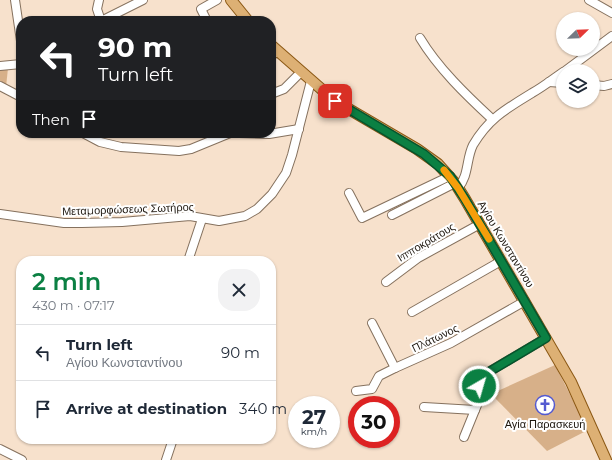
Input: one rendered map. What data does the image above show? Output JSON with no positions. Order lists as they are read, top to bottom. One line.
{"streets":{"main road":["Αγίου Κωνσταντίνου"],"street":["Μεταμορφώσεως Σωτήρος","Ιπποκράτους","Πλάτωνος"]},"crossings":[["Μεταμορφώσεως Σωτήρος","Αγίου Κωνσταντίνου"],["Ιπποκράτους","Αγίου Κωνσταντίνου"],["Αγίου Κωνσταντίνου","Πλάτωνος"]],"places":{"church":["Αγία Παρασκευή"]},"north":"top right","page":{"turn":["90 m","Turn left"],"then":"Then","heading":["2 min","430 m · 07:17"],"list":[{"name":"Turn left","note":"Αγίου Κωνσταντίνου","value":"90 m"},{"name":"Arrive at destination","value":"340 m"}],"speed":"27 km/h","limit":"30"}}
